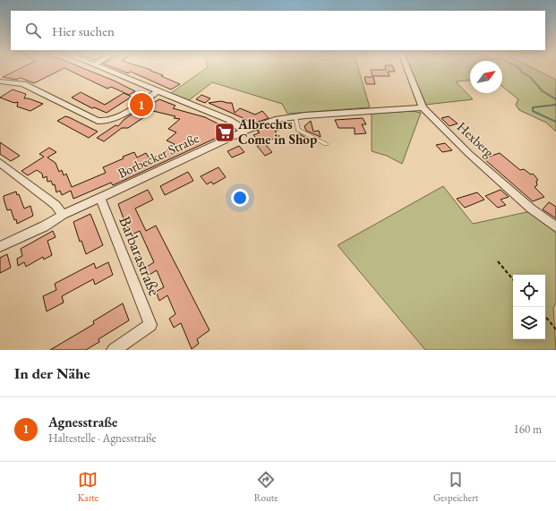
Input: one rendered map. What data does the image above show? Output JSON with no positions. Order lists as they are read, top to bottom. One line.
{"streets":{"street":["Hexberg","Borbecker Straße","Barbarastraße"]},"crossings":[["Hexberg","Borbecker Straße"],["Borbecker Straße","Barbarastraße"]],"places":{"supermarket":["Albrechts Come in Shop"]},"north":"top right","page":{"search":"Hier suchen","pins":"1","heading":"In der Nähe","list":[{"mark":"1","name":"Agnesstraße","note":"Haltestelle · Agnesstraße","value":"160 m"}],"nav":["Karte","Route","Gespeichert"]}}
